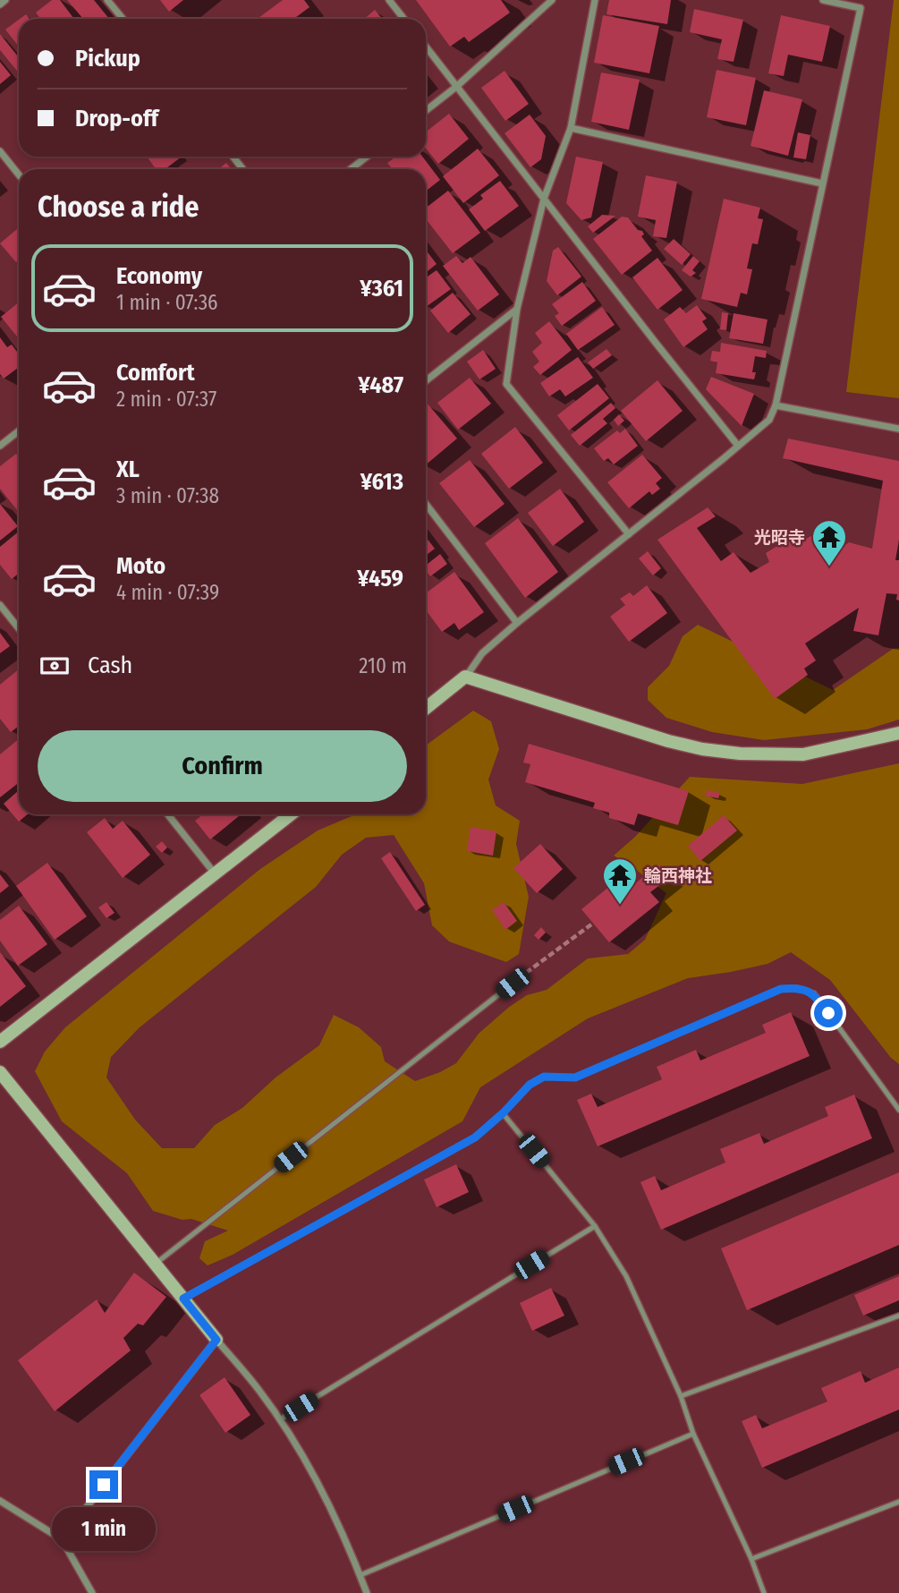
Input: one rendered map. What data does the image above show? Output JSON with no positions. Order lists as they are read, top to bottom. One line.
{"places":{"temple":["光昭寺","輪西神社"]},"page":{"banner":["Pickup","Drop-off"],"heading":"Choose a ride","list":[{"name":"Economy","note":"1 min · 07:36","value":"¥361"},{"name":"Comfort","note":"2 min · 07:37","value":"¥487"},{"name":"XL","note":"3 min · 07:38","value":"¥613"},{"name":"Moto","note":"4 min · 07:39","value":"¥459"}],"pay":["Cash","210 m"],"buttons":"Confirm","bubble":"1 min"}}
